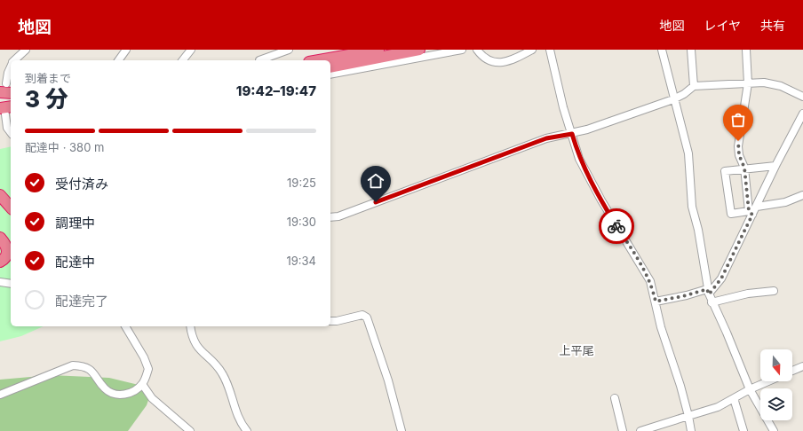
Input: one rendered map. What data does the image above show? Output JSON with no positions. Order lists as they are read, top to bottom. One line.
{"districts":["上平尾"],"north":"bottom","page":{"header":"地図","nav":["地図","レイヤ","共有"],"heading":["3 分","到着まで","19:42–19:47"],"bar":"配達中 · 380 m","list":[["受付済み","19:25"],["調理中","19:30"],["配達中","19:34"],"配達完了"]}}
